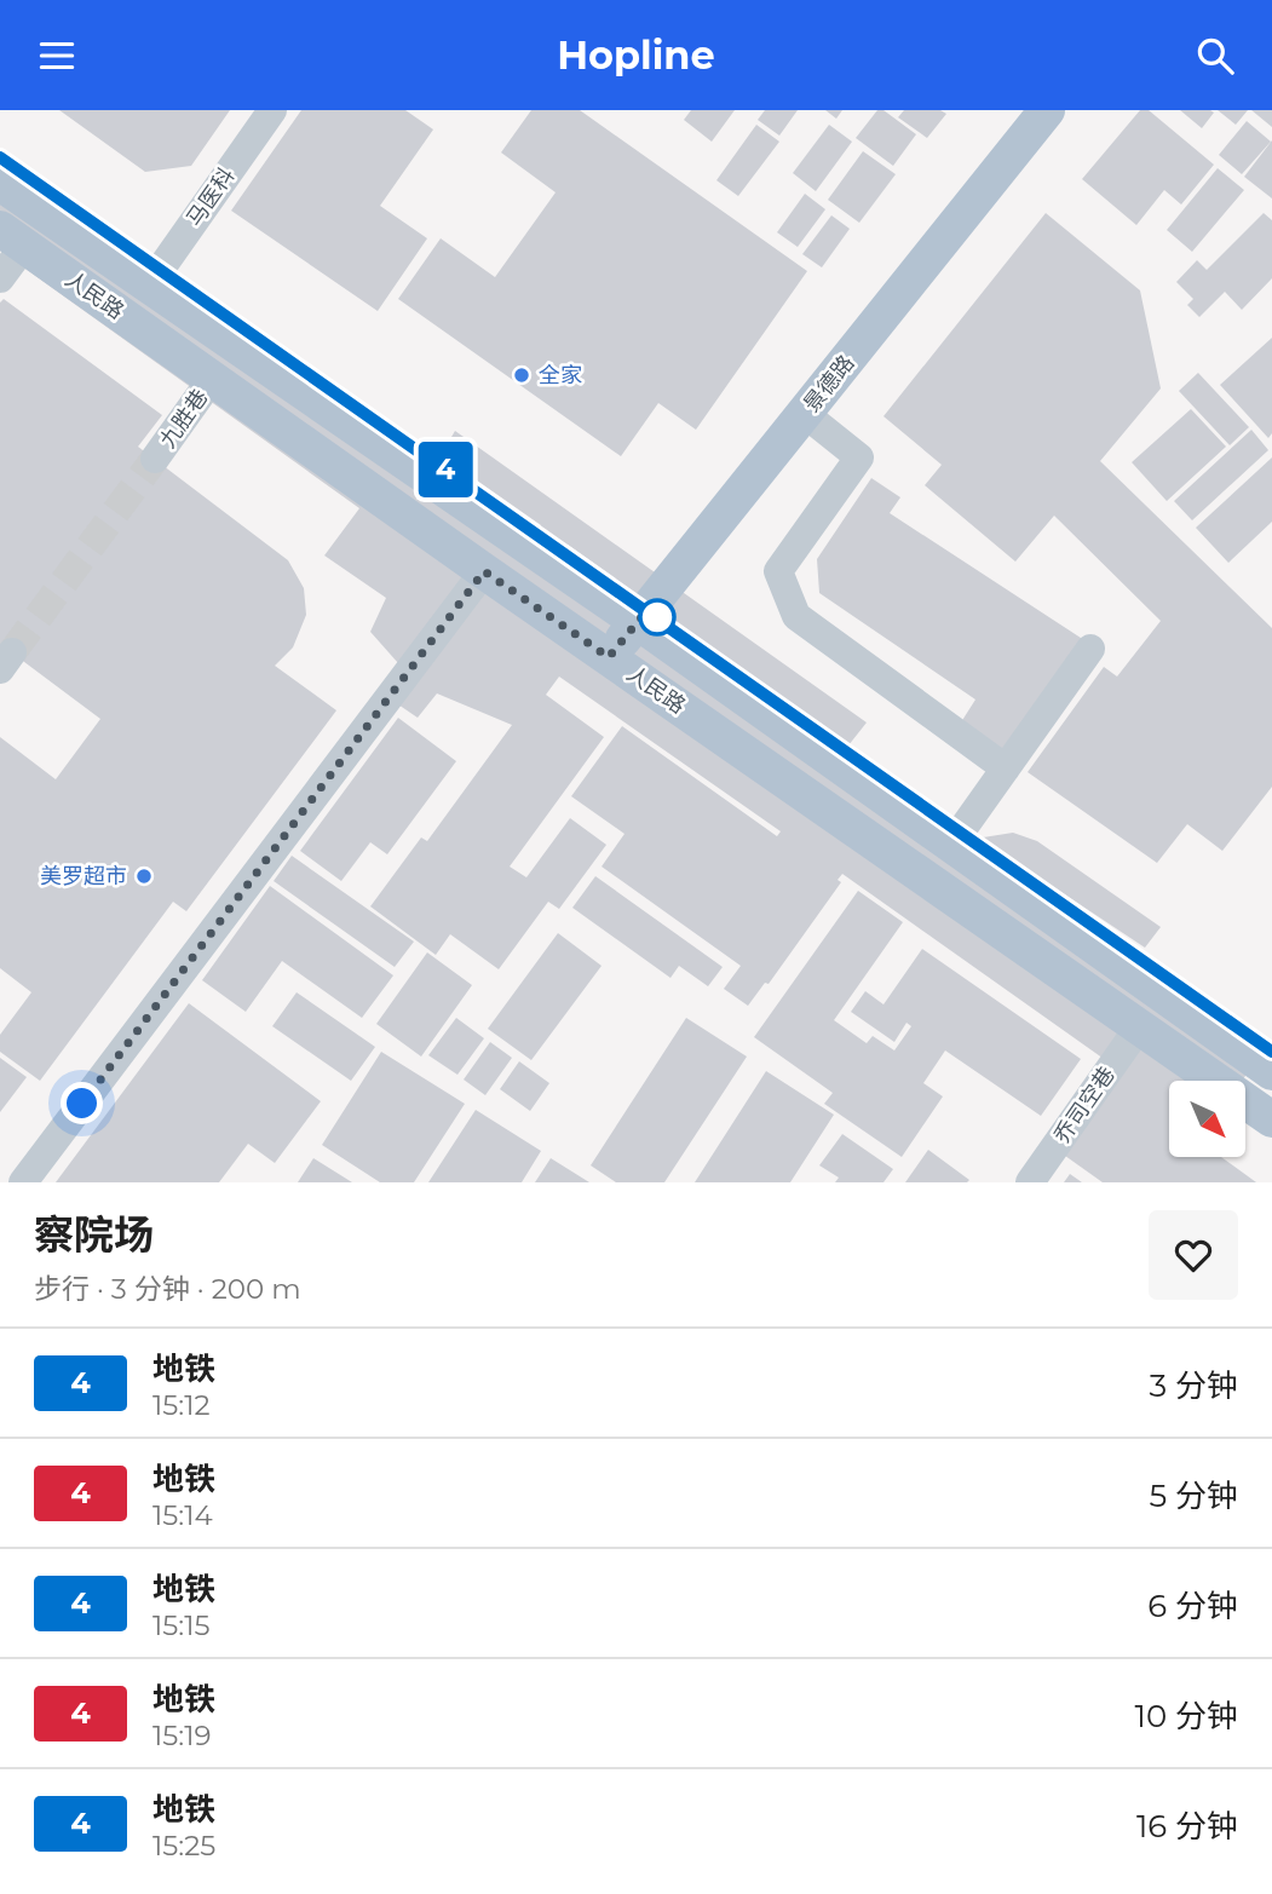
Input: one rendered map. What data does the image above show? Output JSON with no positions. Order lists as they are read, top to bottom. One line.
{"streets":{"main road":["人民路","景德路"],"street":["马医科","九胜巷","乔司空巷"]},"crossings":[["马医科","人民路"],["人民路","景德路"],["人民路","九胜巷"],["人民路","乔司空巷"]],"places":["全家","美罗超市"],"lines":["metro line 4"],"north":"bottom right","page":{"header":"Hopline","on_map":"4","heading":["察院场","步行 · 3 分钟 · 200 m"],"list":[{"mark":"4","name":"地铁","note":"15:12","value":"3 分钟"},{"mark":"4","name":"地铁","note":"15:14","value":"5 分钟"},{"mark":"4","name":"地铁","note":"15:15","value":"6 分钟"},{"mark":"4","name":"地铁","note":"15:19","value":"10 分钟"},{"mark":"4","name":"地铁","note":"15:25","value":"16 分钟"}]}}
